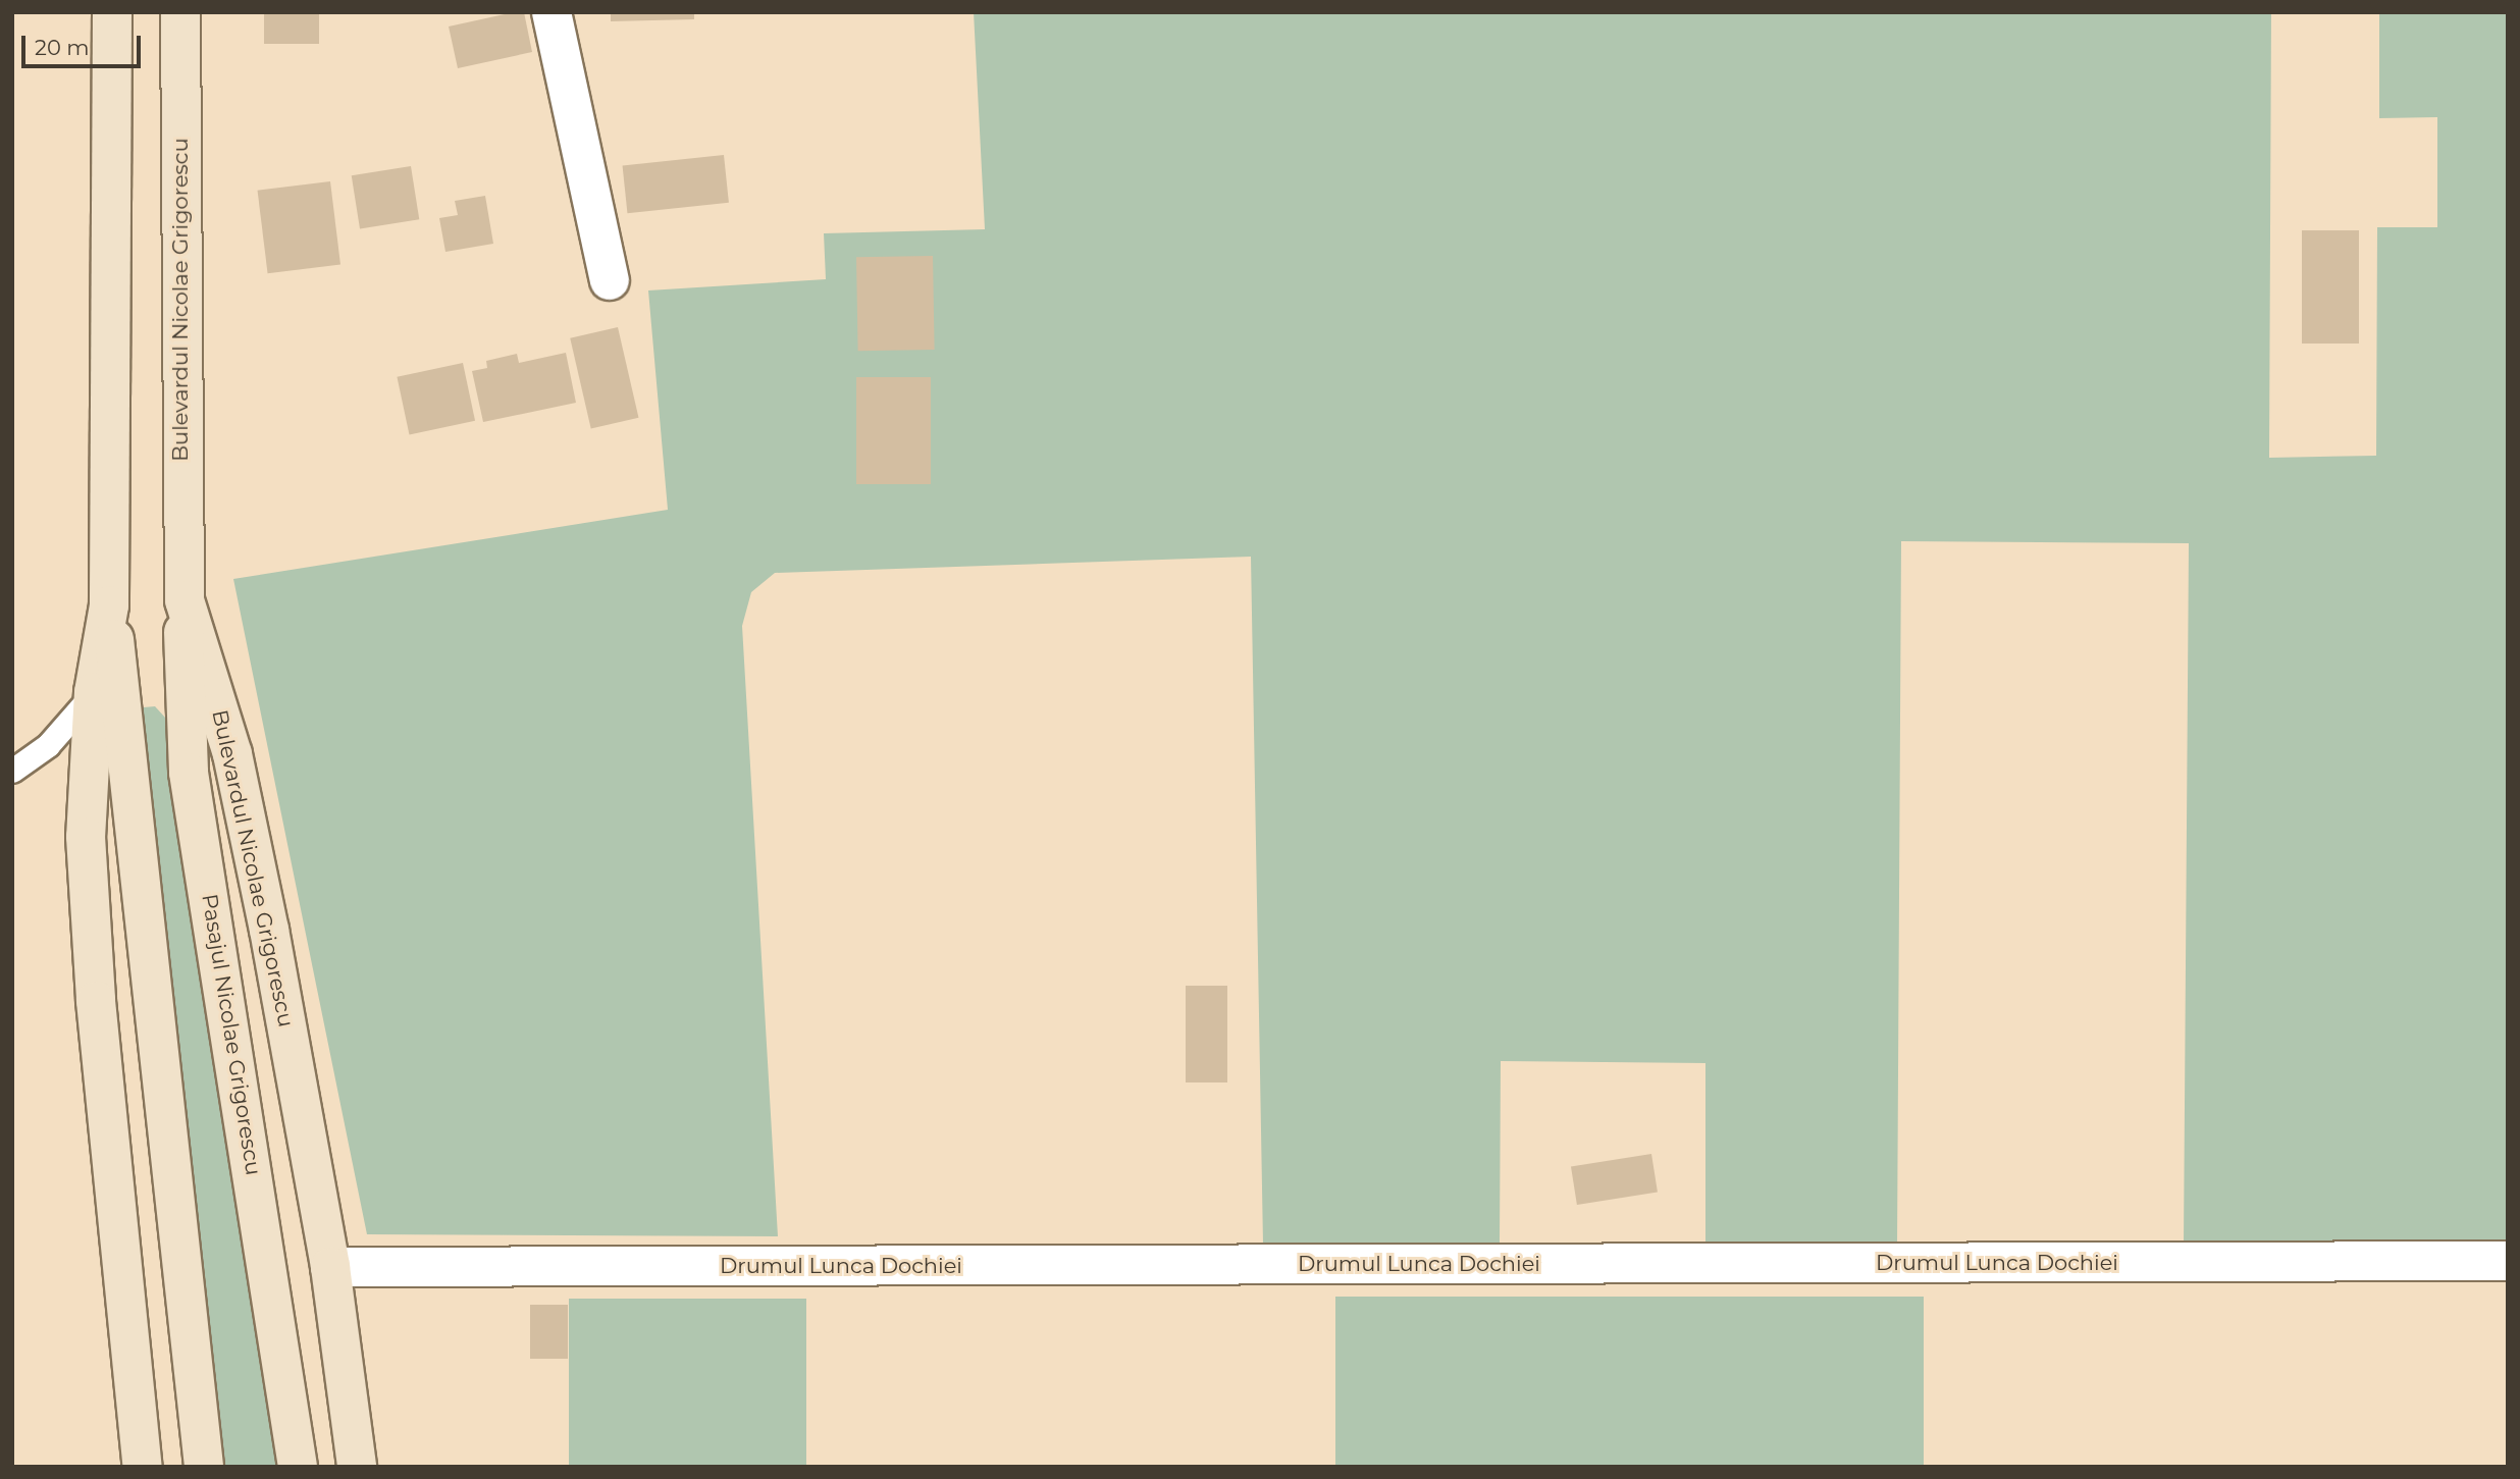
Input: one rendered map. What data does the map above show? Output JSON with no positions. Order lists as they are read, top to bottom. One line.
{"streets":{"main road":["Bulevardul Nicolae Grigorescu","Pasajul Nicolae Grigorescu"],"street":["Drumul Lunca Dochiei"]},"crossings":[["Bulevardul Nicolae Grigorescu","Pasajul Nicolae Grigorescu"],["Bulevardul Nicolae Grigorescu","Drumul Lunca Dochiei"]],"scale_bar":"20 m"}
